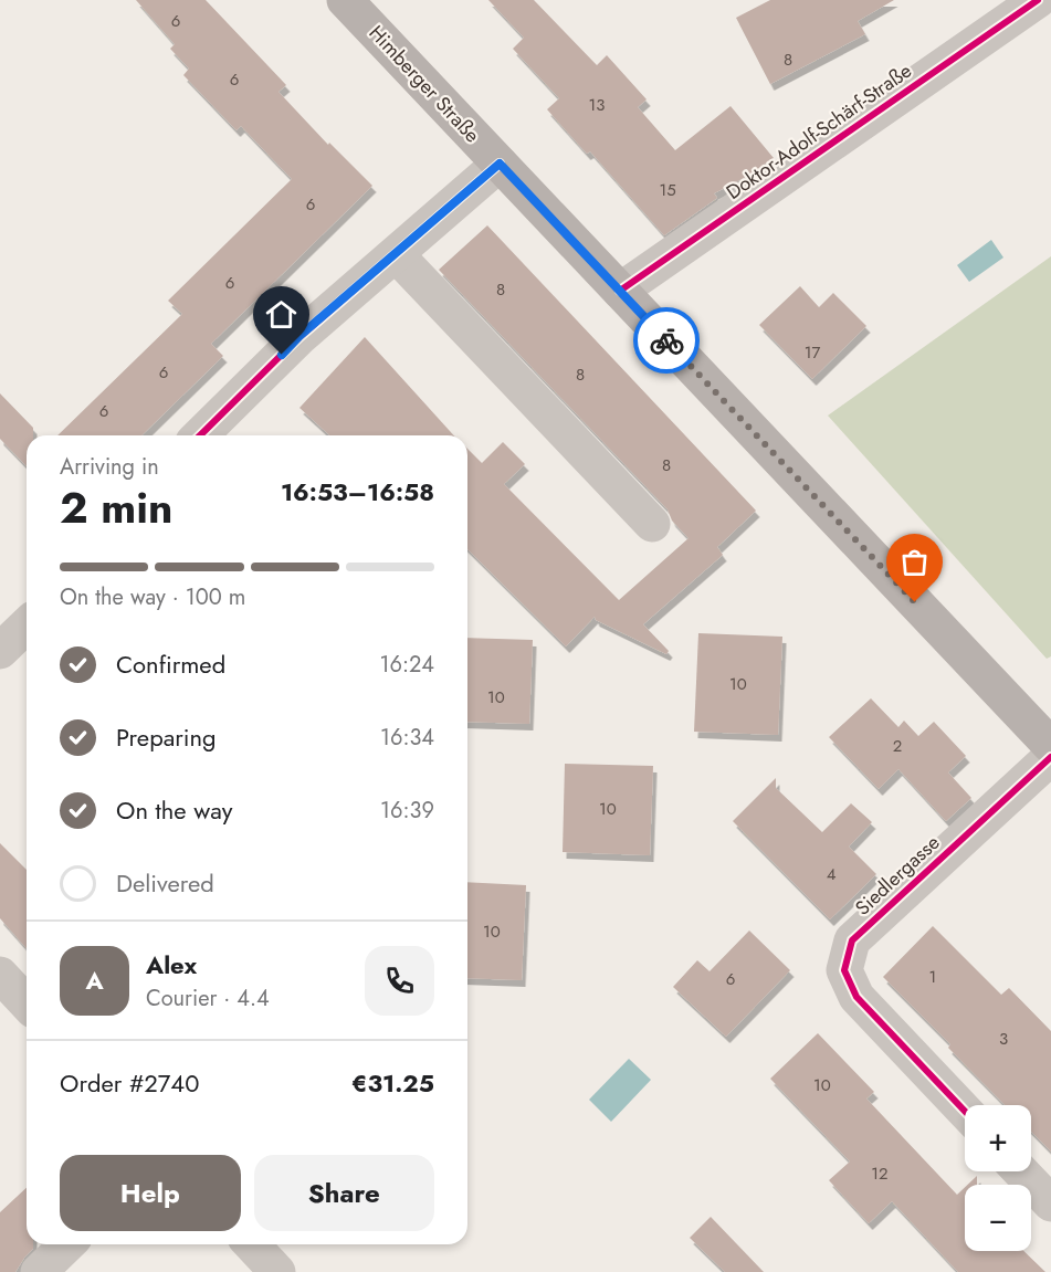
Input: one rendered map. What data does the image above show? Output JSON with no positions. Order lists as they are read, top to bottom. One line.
{"streets":{"main road":["Himberger Straße"],"street":["Doktor-Adolf-Schärf-Straße","Siedlergasse"]},"crossings":[["Himberger Straße","Doktor-Adolf-Schärf-Straße"]],"house_numbers":["6","8","6","13","15","6","6","8","17","6","8","6","8","10","10","2","10","4","10","1","6","3","10","12"],"page":{"heading":["2 min","Arriving in","16:53–16:58"],"panel":["Alex","Courier · 4.4","Order #2740","€31.25"],"bar":"On the way · 100 m","list":[["Confirmed","16:24"],["Preparing","16:34"],["On the way","16:39"],"Delivered"],"round":"A","map_buttons":["+","−"],"buttons":["Help","Share"]}}
